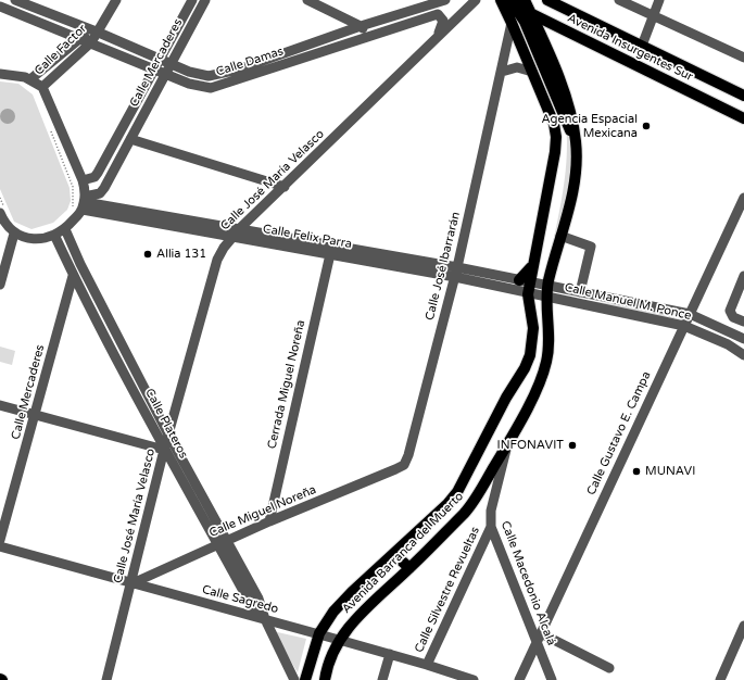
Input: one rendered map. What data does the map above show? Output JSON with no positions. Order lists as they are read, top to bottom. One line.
{"streets":{"main road":["Avenida Insurgentes Sur","Avenida Barranca del Muerto"],"street":["Calle Factor","Calle Damas","Calle Mercaderes","Calle José María Velasco","Calle Felix Parra","Calle José Ibarrarán","Calle Manuel M. Ponce","Cerrada Miguel Noreña","Calle Plateros","Calle Gustavo E. Campa","Calle Miguel Noreña","Calle Macedonio Alcalá","Calle Silvestre Revueltas","Calle Sagredo"]},"crossings":[["Avenida Insurgentes Sur","Avenida Barranca del Muerto"],["Calle Factor","Calle Damas"],["Calle Damas","Calle Mercaderes"],["Calle Damas","Calle José María Velasco"],["Calle Mercaderes","Calle Felix Parra"],["Calle Mercaderes","Calle Plateros"],["Calle José María Velasco","Calle Felix Parra"],["Calle José María Velasco","Calle Plateros"],["Calle José María Velasco","Calle Miguel Noreña"],["Calle José María Velasco","Calle Sagredo"],["Calle Felix Parra","Calle José Ibarrarán"],["Calle Felix Parra","Calle Manuel M. Ponce"],["Calle Felix Parra","Cerrada Miguel Noreña"],["Calle Felix Parra","Avenida Barranca del Muerto"],["Calle José Ibarrarán","Calle Miguel Noreña"],["Calle José Ibarrarán","Avenida Barranca del Muerto"],["Calle Manuel M. Ponce","Calle Gustavo E. Campa"],["Calle Manuel M. Ponce","Avenida Barranca del Muerto"],["Cerrada Miguel Noreña","Calle Miguel Noreña"],["Calle Plateros","Calle Miguel Noreña"],["Calle Plateros","Calle Sagredo"],["Calle Gustavo E. Campa","Calle Macedonio Alcalá"],["Calle Miguel Noreña","Calle Sagredo"],["Avenida Barranca del Muerto","Calle Macedonio Alcalá"],["Avenida Barranca del Muerto","Calle Sagredo"],["Calle Macedonio Alcalá","Calle Silvestre Revueltas"],["Calle Silvestre Revueltas","Calle Sagredo"]],"places":["Agencia Espacial Mexicana","Allia 131","INFONAVIT","MUNAVI"]}
